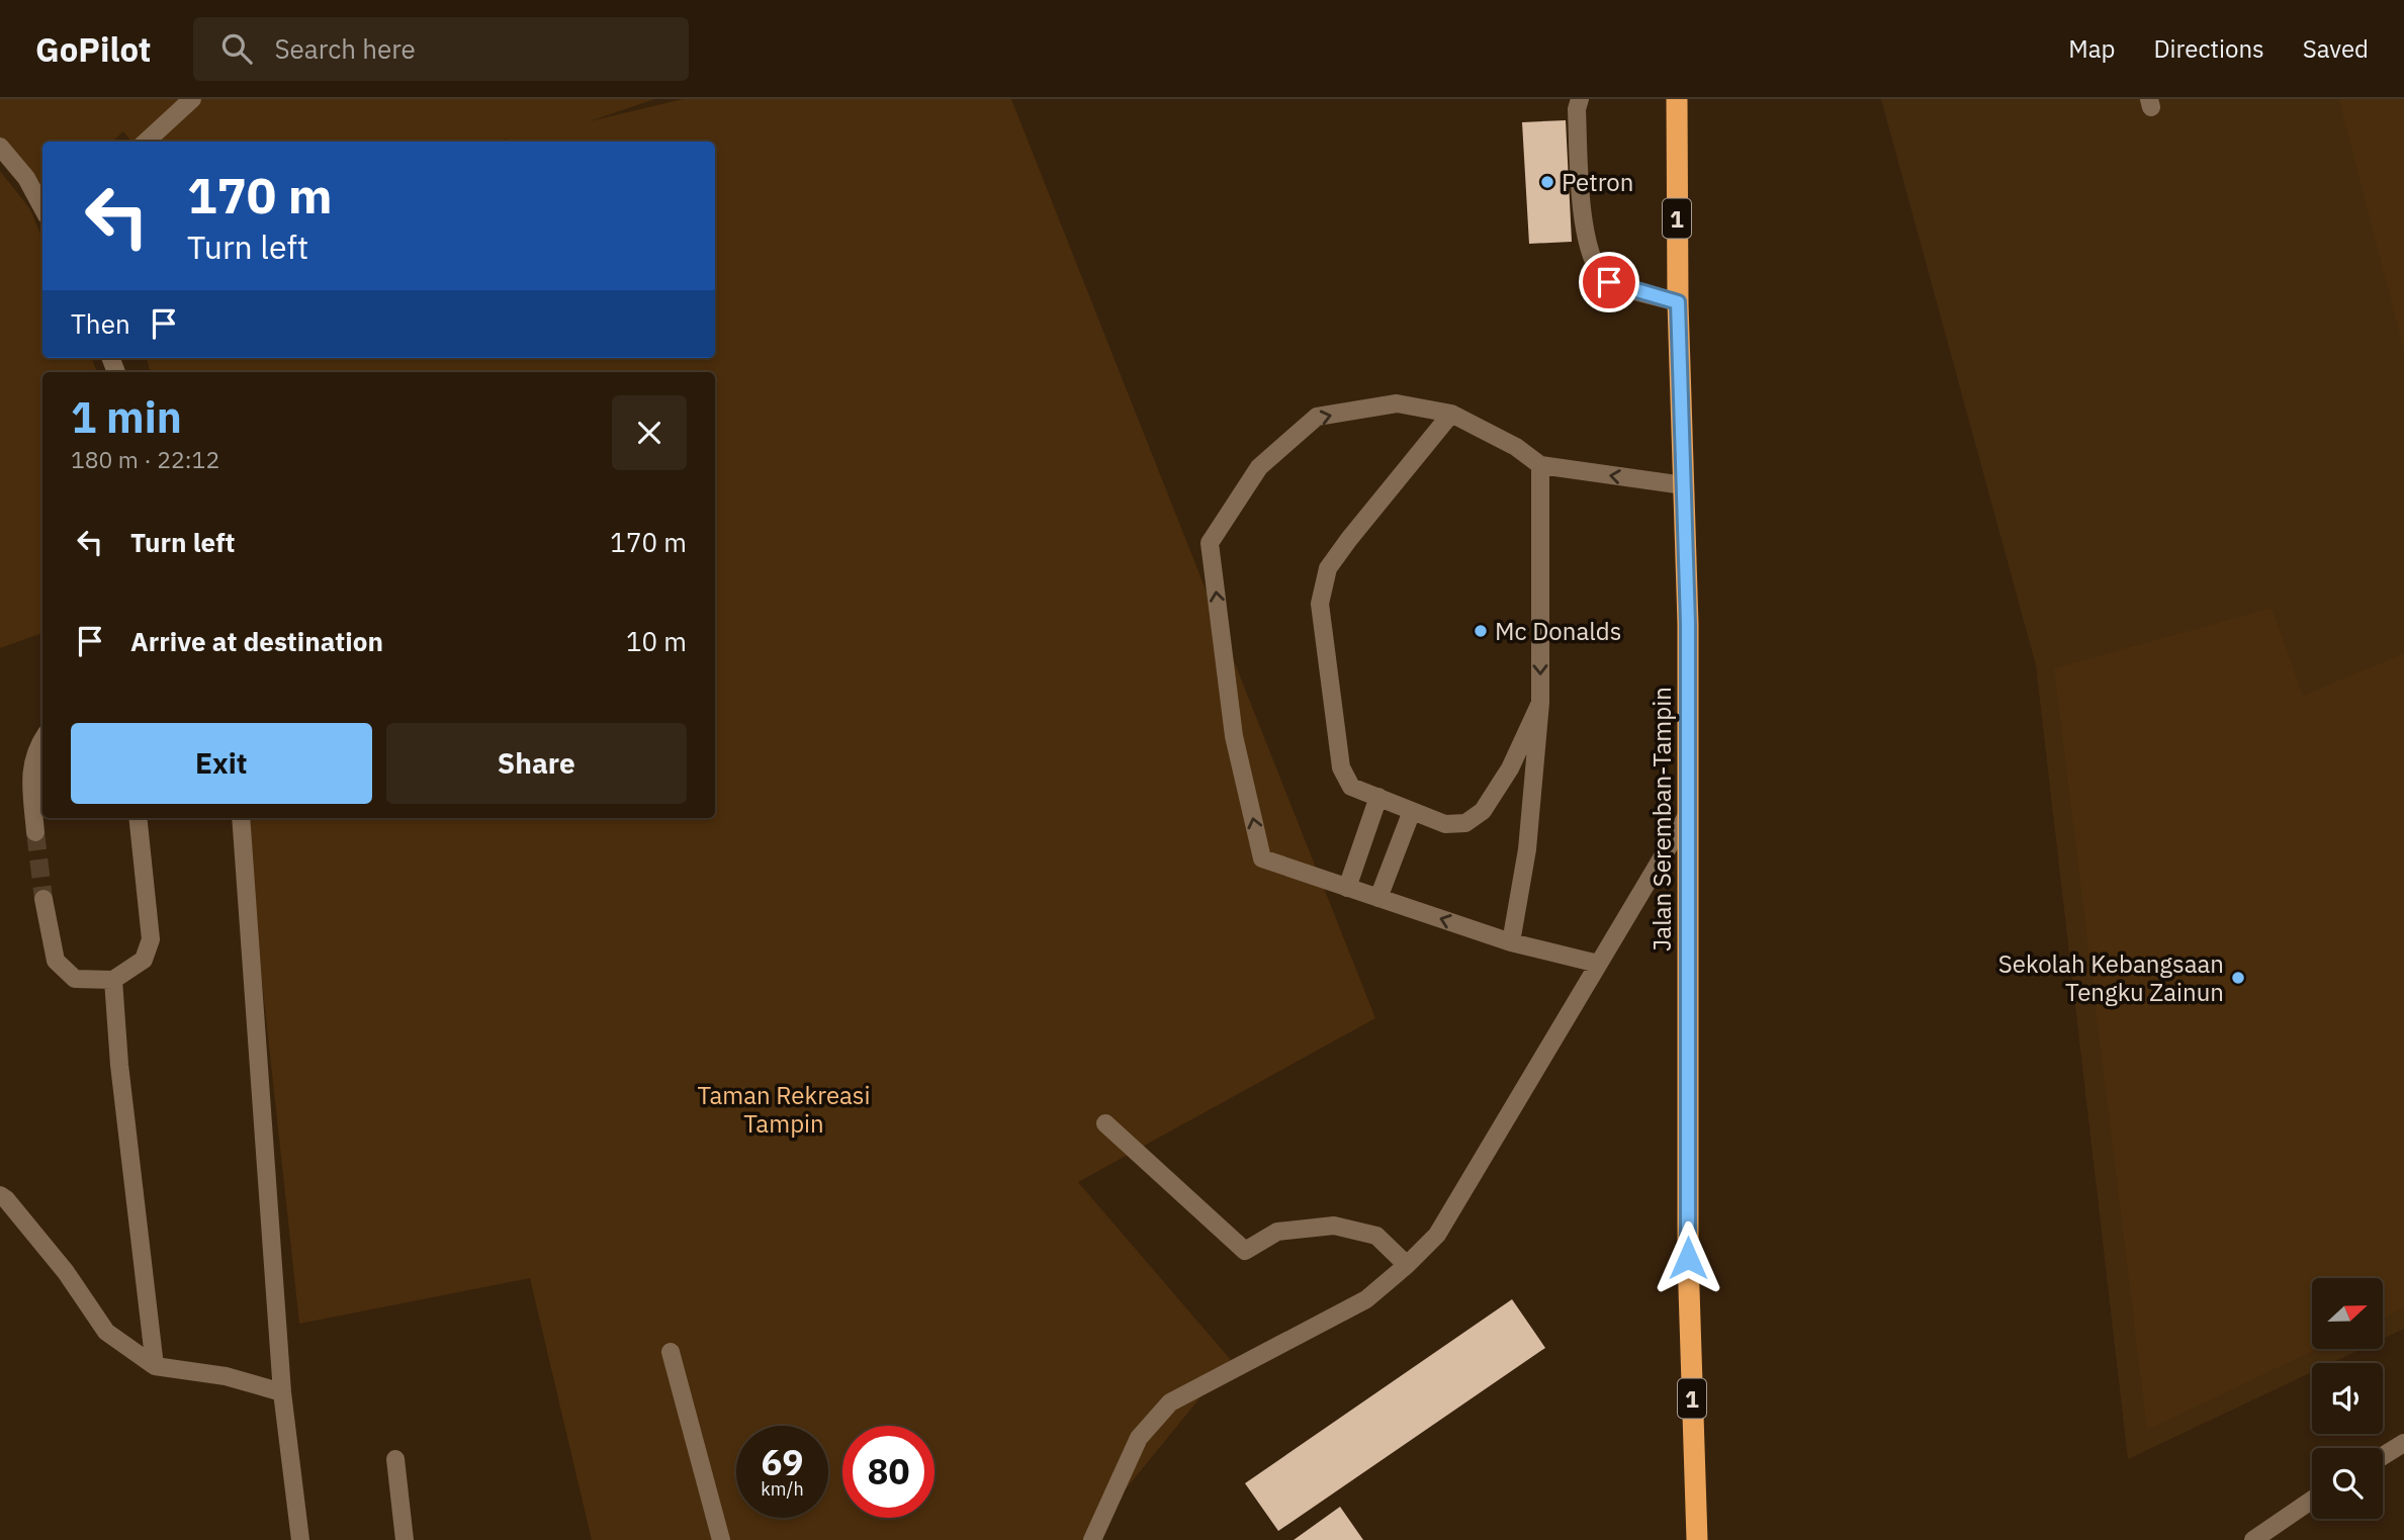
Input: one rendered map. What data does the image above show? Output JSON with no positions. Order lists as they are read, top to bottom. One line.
{"streets":{"highway":["1","Jalan Seremban-Tampin"]},"parks":["Taman Rekreasi Tampin"],"places":["Petron","Mc Donalds","Sekolah Kebangsaan Tengku Zainun"],"north":"right","page":{"header":"GoPilot","search":"Search here","nav":["Map","Directions","Saved"],"turn":["170 m","Turn left"],"then":"Then","heading":["1 min","180 m · 22:12"],"list":[{"name":"Turn left","value":"170 m"},{"name":"Arrive at destination","value":"10 m"}],"buttons":["Exit","Share"],"speed":"69 km/h","limit":"80"}}
